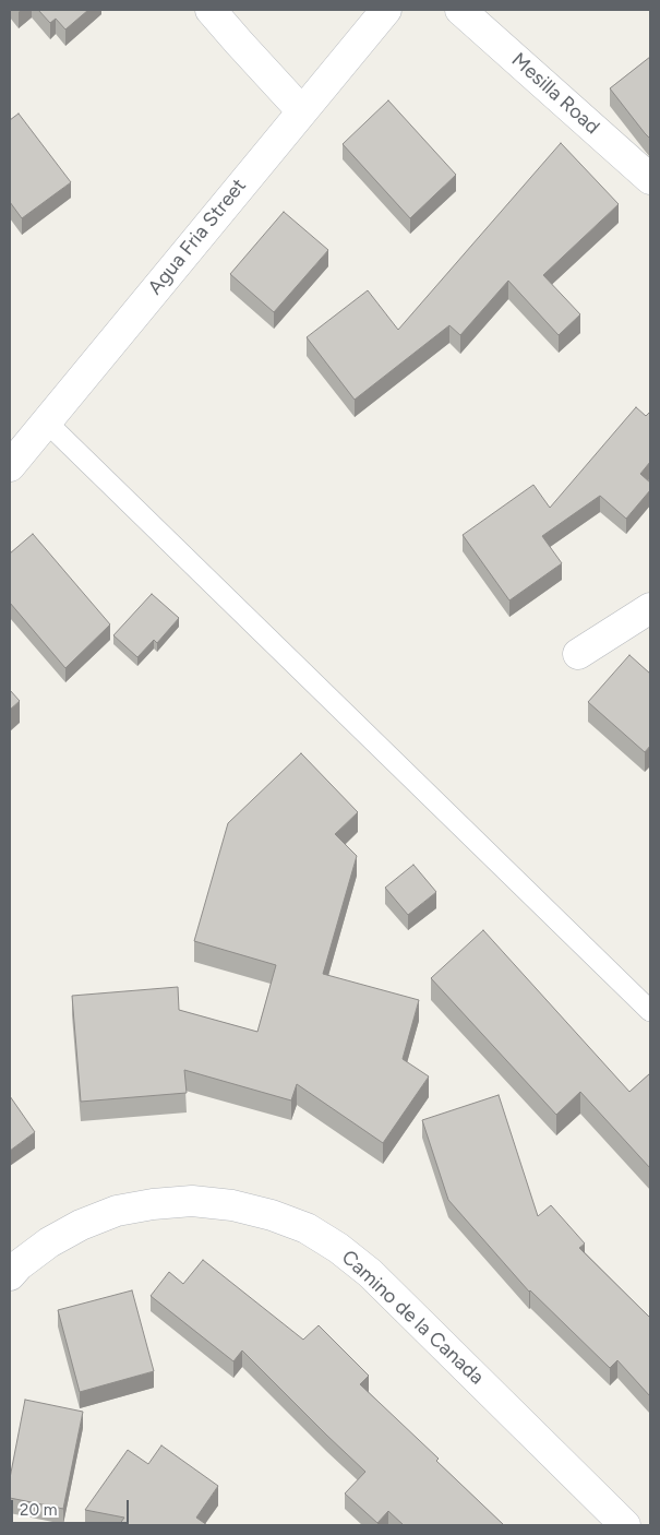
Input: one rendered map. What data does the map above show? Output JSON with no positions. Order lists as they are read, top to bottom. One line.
{"streets":{"street":["Mesilla Road","Agua Fria Street","Camino de la Canada"]},"scale_bar":"20 m"}
